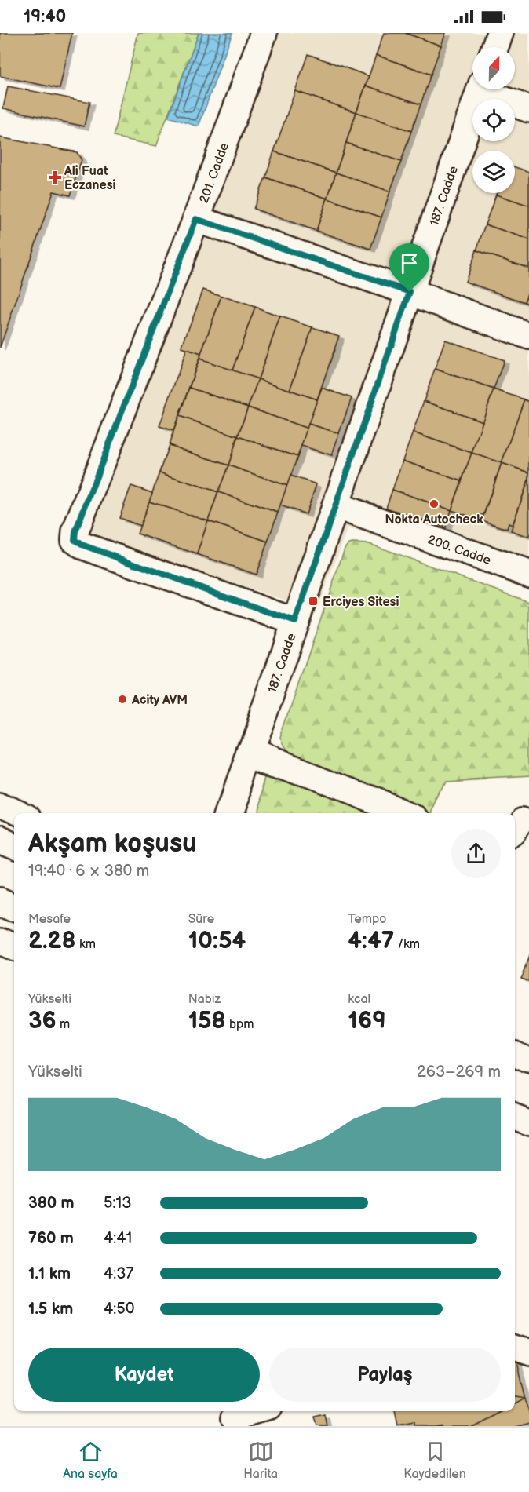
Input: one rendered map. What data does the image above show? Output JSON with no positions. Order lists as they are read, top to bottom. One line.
{"streets":{"main road":["201. Cadde","187. Cadde","200. Cadde"]},"crossings":[["201. Cadde","187. Cadde"],["187. Cadde","200. Cadde"]],"places":{"health":["Ali Fuat Eczanesi"],"other":["Nokta Autocheck","Acity AVM"],"transit":["Erciyes Sitesi"]},"north":"top","page":{"status":"19:40","heading":["Akşam koşusu","19:40 · 6 × 380 m"],"stats":[["Mesafe","2.28 km"],["Süre","10:54"],["Tempo","4:47 /km"],["Yükselti","36 m"],["Nabız","158 bpm"],["kcal","169"]],"chart":["Yükselti","263–269 m"],"list":[{"name":"380 m","note":"5:13"},{"name":"760 m","note":"4:41"},{"name":"1.1 km","note":"4:37"},{"name":"1.5 km","note":"4:50"}],"buttons":["Kaydet","Paylaş"],"tabs":["Ana sayfa","Harita","Kaydedilen"]}}
